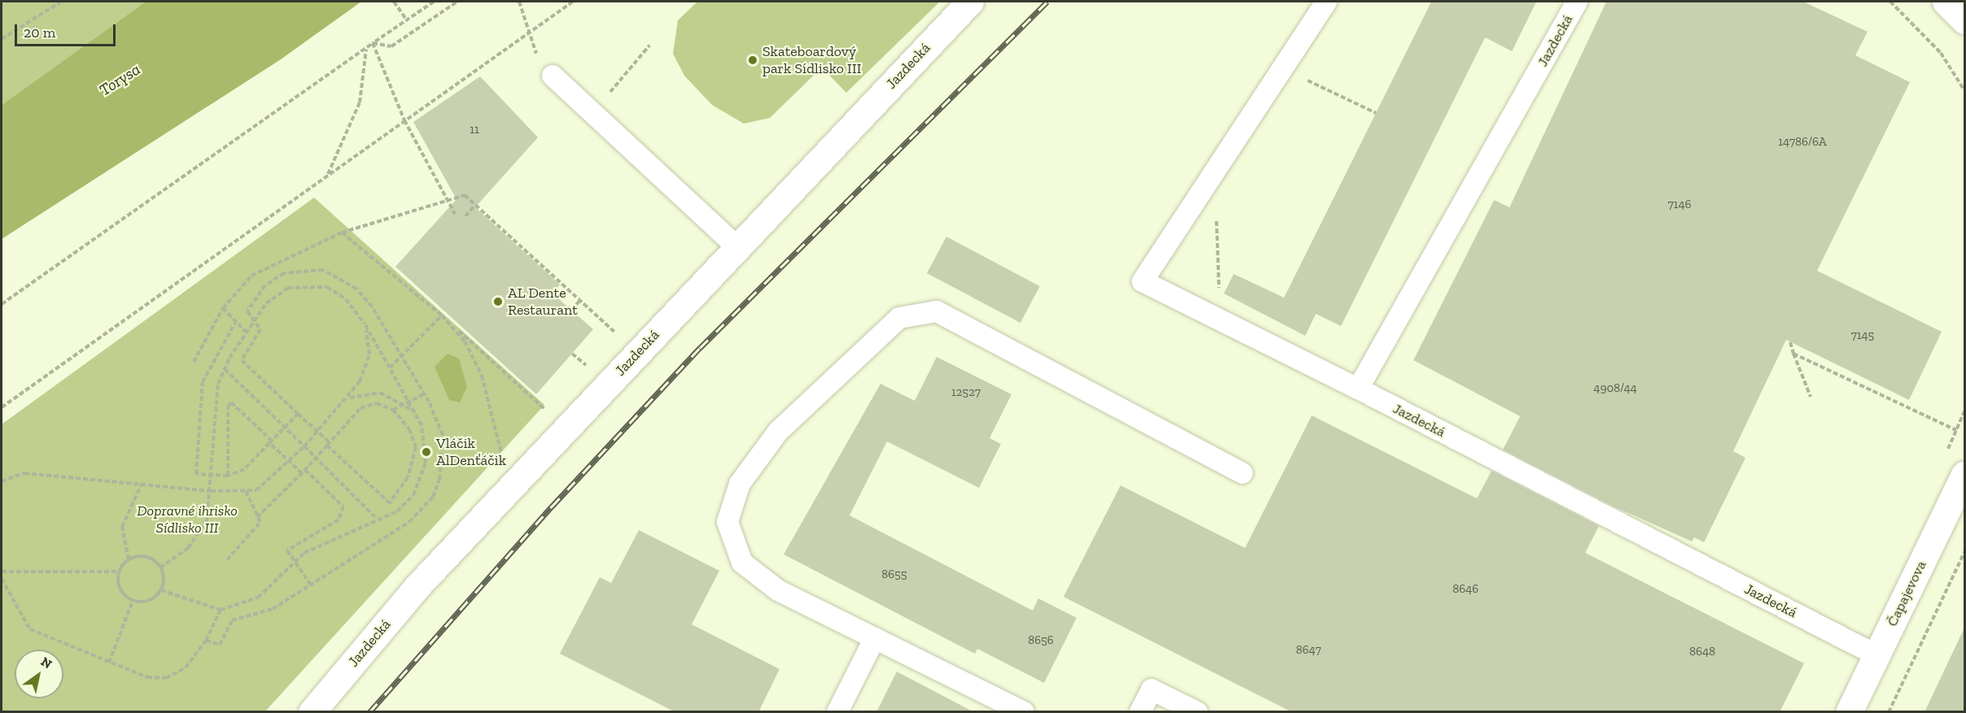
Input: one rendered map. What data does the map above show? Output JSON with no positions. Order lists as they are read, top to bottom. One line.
{"streets":{"street":["Jazdecká","Čapajevova"]},"crossings":[["Jazdecká","Čapajevova"]],"water":["Torysa"],"parks":["Dopravné ihrisko Sídlisko III"],"places":["Skateboardový park Sídlisko III","AL Dente Restaurant","Vláčik AlDenťáčik"],"house_numbers":["11","14786/6A","7146","7145","4908/44","12527","8655","8646","8656","8647","8648"],"scale_bar":"20 m","north":"top right"}
